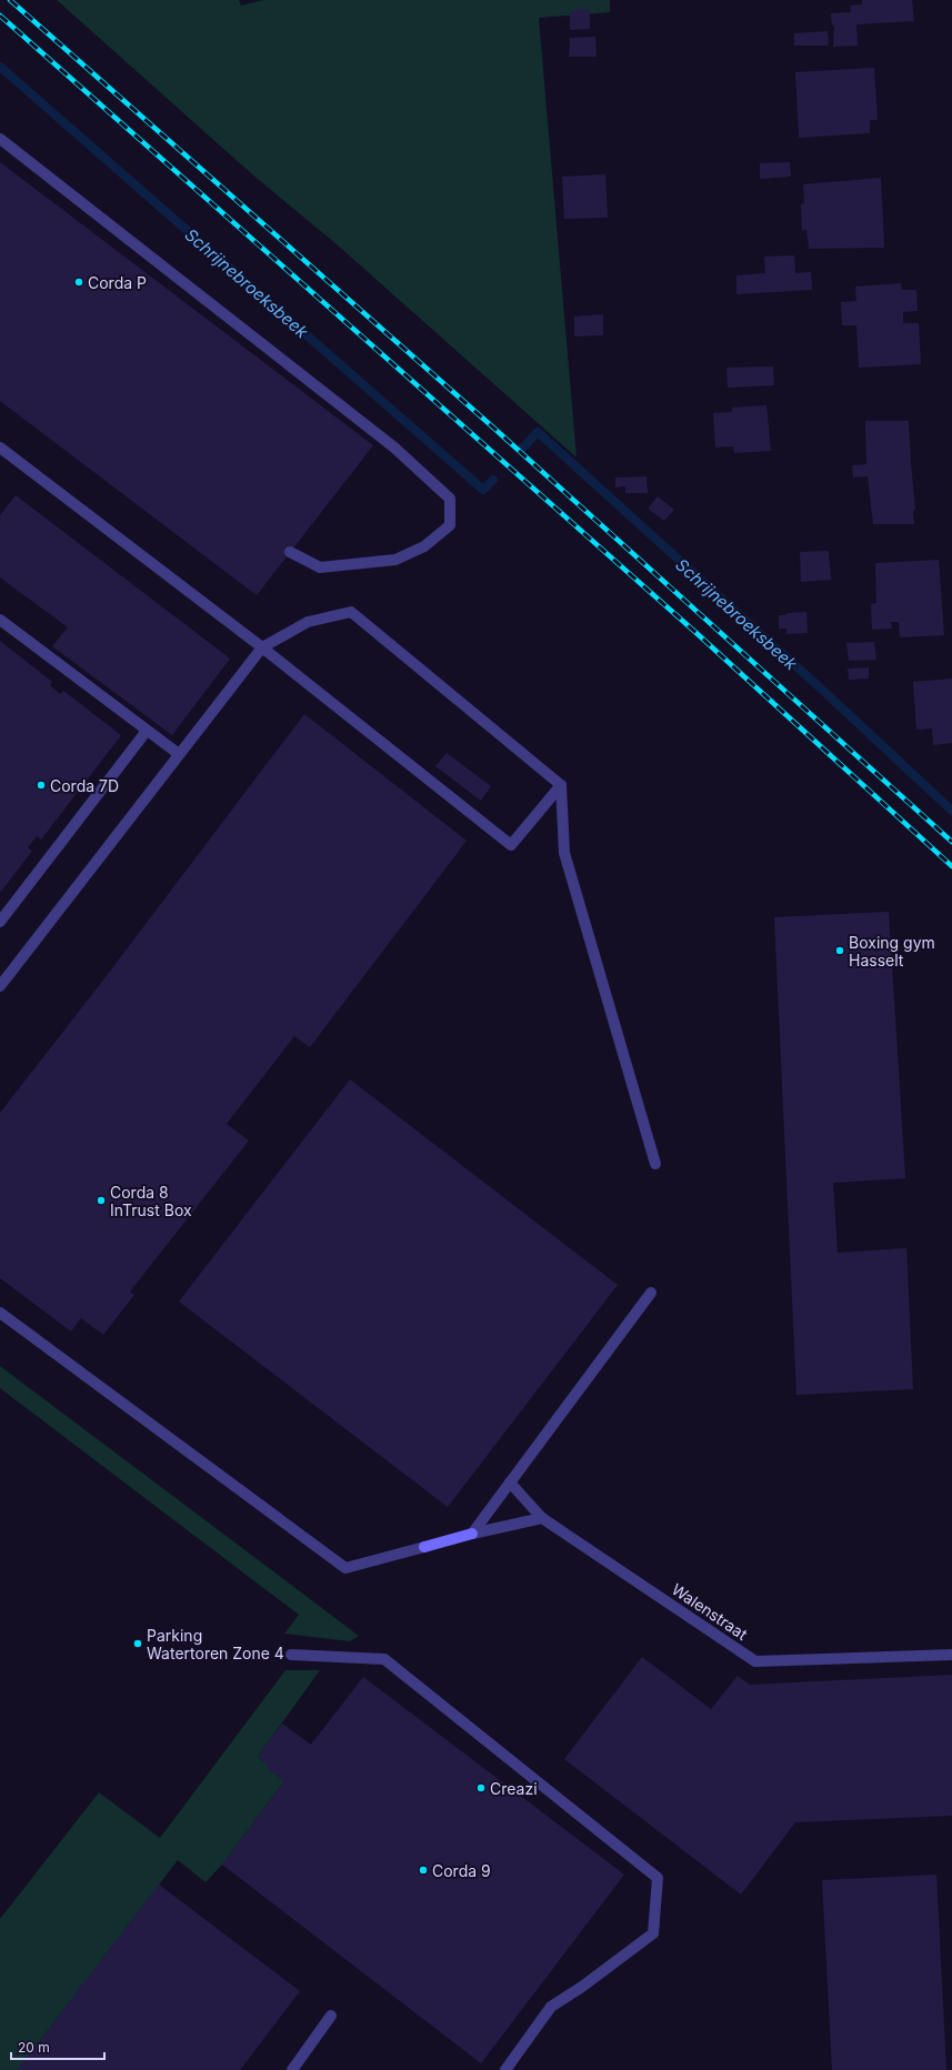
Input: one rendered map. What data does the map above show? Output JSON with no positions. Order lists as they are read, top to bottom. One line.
{"streets":{"street":["Walenstraat"]},"water":["Schrijnebroeksbeek"],"places":["Corda P","Corda 7D","Boxing gym Hasselt","Corda 8 InTrust Box","Parking Watertoren Zone 4","Creazi","Corda 9"],"scale_bar":"20 m"}
